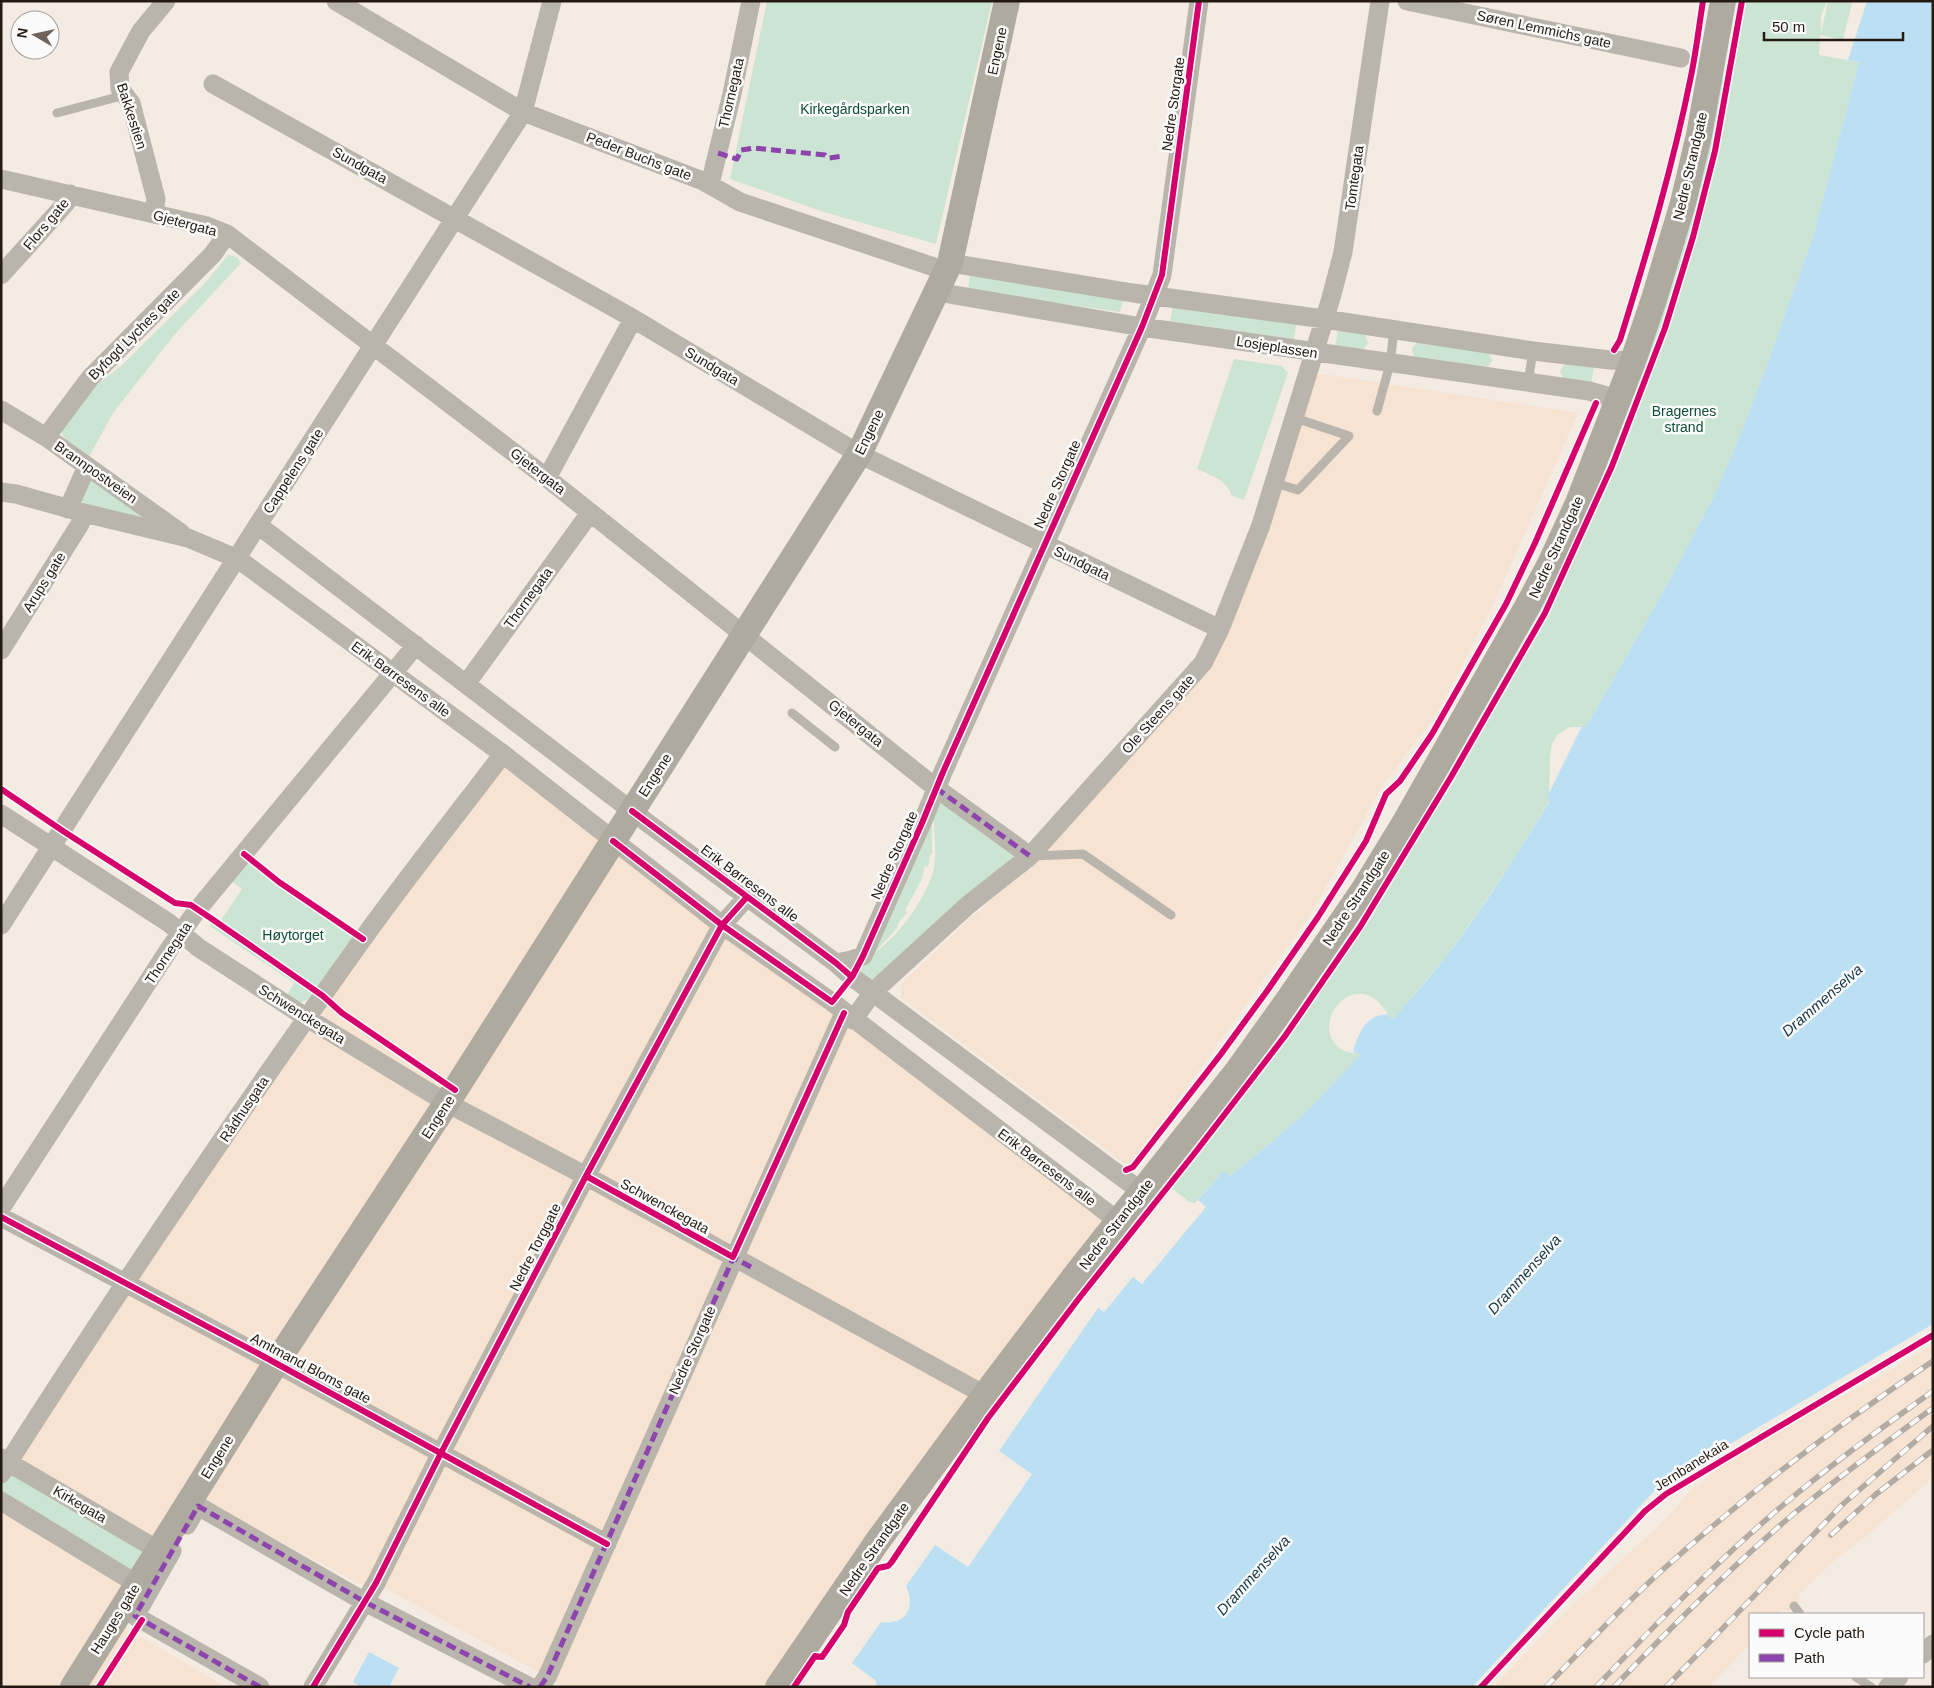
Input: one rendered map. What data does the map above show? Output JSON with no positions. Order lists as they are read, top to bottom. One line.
{"streets":{"street":["Søren Lemmichs gate","Engene","Thornegata","Nedre Storgate","Bakkestien","Peder Buchs gate","Sundgata","Nedre Strandgate","Tomtegata","Gjetergata","Flors gate","Byfogd Lyches gate","Losjeplassen","Cappelens gate","Brannpostveien","Arups gate","Erik Børresens alle","Ole Steens gate","Schwenckegata","Rådhusgata","Nedre Torggate","Amtmand Bloms gate","Kirkegata","Hauges gate"],"cycle path":["Jernbanekaia"]},"crossings":[["Engene","Peder Buchs gate"],["Engene","Sundgata"],["Engene","Gjetergata"],["Engene","Losjeplassen"],["Engene","Erik Børresens alle"],["Engene","Schwenckegata"],["Engene","Amtmand Bloms gate"],["Engene","Kirkegata"],["Engene","Hauges gate"],["Thornegata","Peder Buchs gate"],["Thornegata","Gjetergata"],["Thornegata","Erik Børresens alle"],["Thornegata","Schwenckegata"],["Nedre Storgate","Sundgata"],["Nedre Storgate","Gjetergata"],["Nedre Storgate","Losjeplassen"],["Nedre Storgate","Erik Børresens alle"],["Nedre Storgate","Ole Steens gate"],["Nedre Storgate","Schwenckegata"],["Nedre Storgate","Amtmand Bloms gate"],["Bakkestien","Gjetergata"],["Peder Buchs gate","Losjeplassen"],["Peder Buchs gate","Cappelens gate"],["Sundgata","Cappelens gate"],["Sundgata","Ole Steens gate"],["Nedre Strandgate","Losjeplassen"],["Nedre Strandgate","Erik Børresens alle"],["Nedre Strandgate","Schwenckegata"],["Tomtegata","Losjeplassen"],["Tomtegata","Ole Steens gate"],["Gjetergata","Flors gate"],["Gjetergata","Byfogd Lyches gate"],["Gjetergata","Cappelens gate"],["Gjetergata","Ole Steens gate"],["Byfogd Lyches gate","Brannpostveien"],["Losjeplassen","Ole Steens gate"],["Cappelens gate","Erik Børresens alle"],["Cappelens gate","Schwenckegata"],["Brannpostveien","Arups gate"],["Brannpostveien","Erik Børresens alle"],["Arups gate","Erik Børresens alle"],["Erik Børresens alle","Ole Steens gate"],["Erik Børresens alle","Rådhusgata"],["Erik Børresens alle","Nedre Torggate"],["Schwenckegata","Rådhusgata"],["Schwenckegata","Nedre Torggate"],["Rådhusgata","Amtmand Bloms gate"],["Rådhusgata","Kirkegata"],["Nedre Torggate","Amtmand Bloms gate"],["Kirkegata","Hauges gate"]],"water":["Drammenselva"],"parks":["Kirkegårdsparken","Bragernes strand","Høytorget"],"legend":["Cycle path","Path"],"scale_bar":"50 m","north":"left"}
